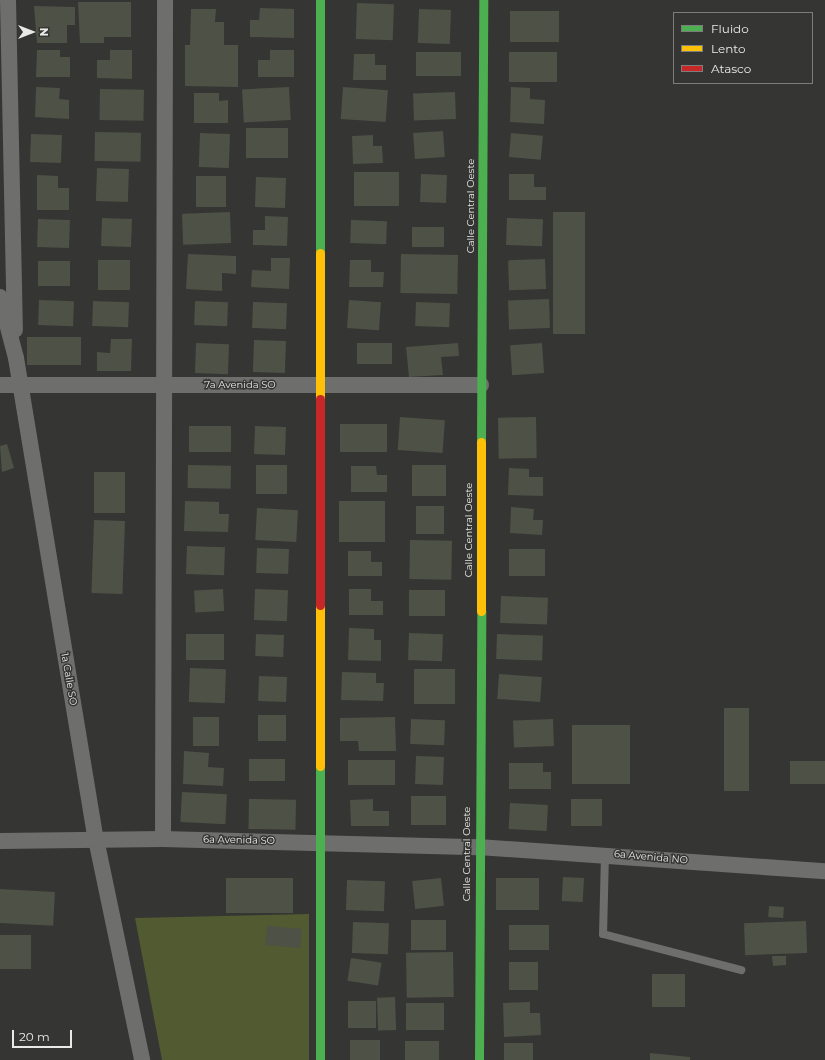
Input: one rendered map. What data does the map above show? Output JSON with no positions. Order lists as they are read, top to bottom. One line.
{"streets":{"street":["Calle Central Oeste","7a Avenida SO","1a Calle SO","6a Avenida SO","6a Avenida NO"]},"crossings":[["Calle Central Oeste","7a Avenida SO"],["Calle Central Oeste","6a Avenida SO"],["Calle Central Oeste","6a Avenida NO"],["7a Avenida SO","1a Calle SO"],["1a Calle SO","6a Avenida SO"],["6a Avenida SO","6a Avenida NO"]],"legend":["Fluido","Lento","Atasco"],"scale_bar":"20 m","north":"right"}
